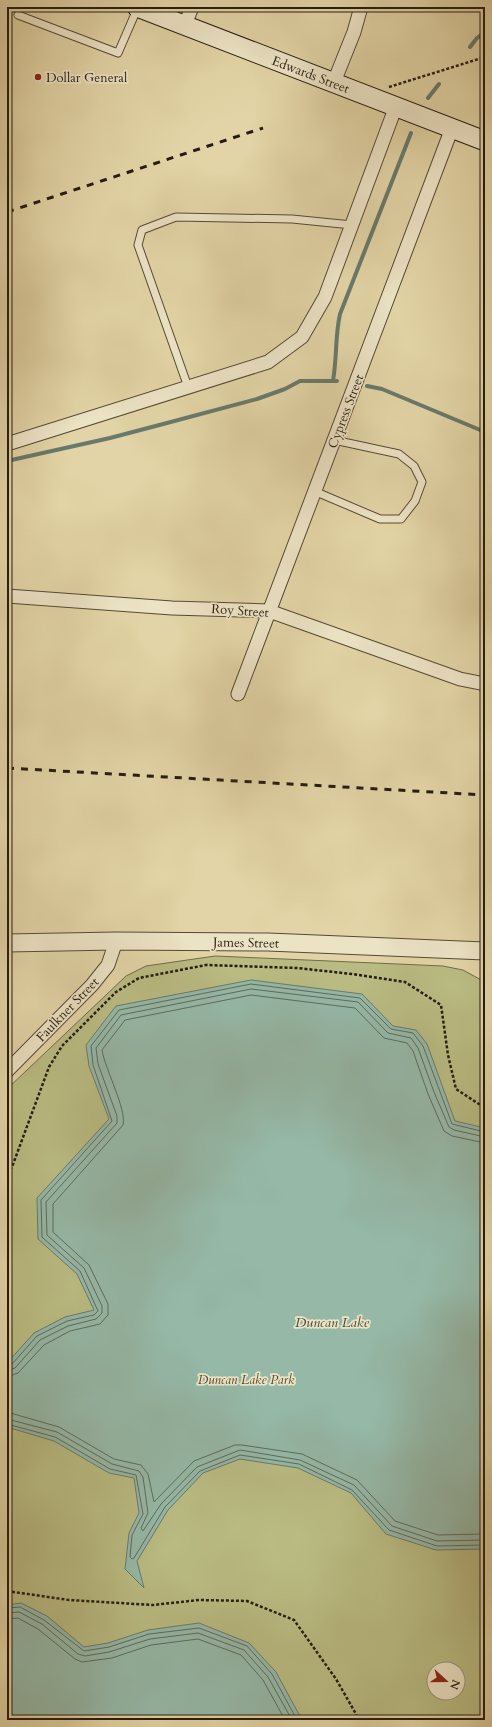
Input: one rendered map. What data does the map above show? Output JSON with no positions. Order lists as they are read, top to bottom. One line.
{"streets":{"main road":["Edwards Street"],"street":["Cypress Street","Roy Street","James Street","Faulkner Street"]},"crossings":[["Edwards Street","Cypress Street"],["Cypress Street","Roy Street"],["James Street","Faulkner Street"]],"water":["Duncan Lake"],"parks":["Duncan Lake Park"],"places":["Dollar General"],"north":"right"}
